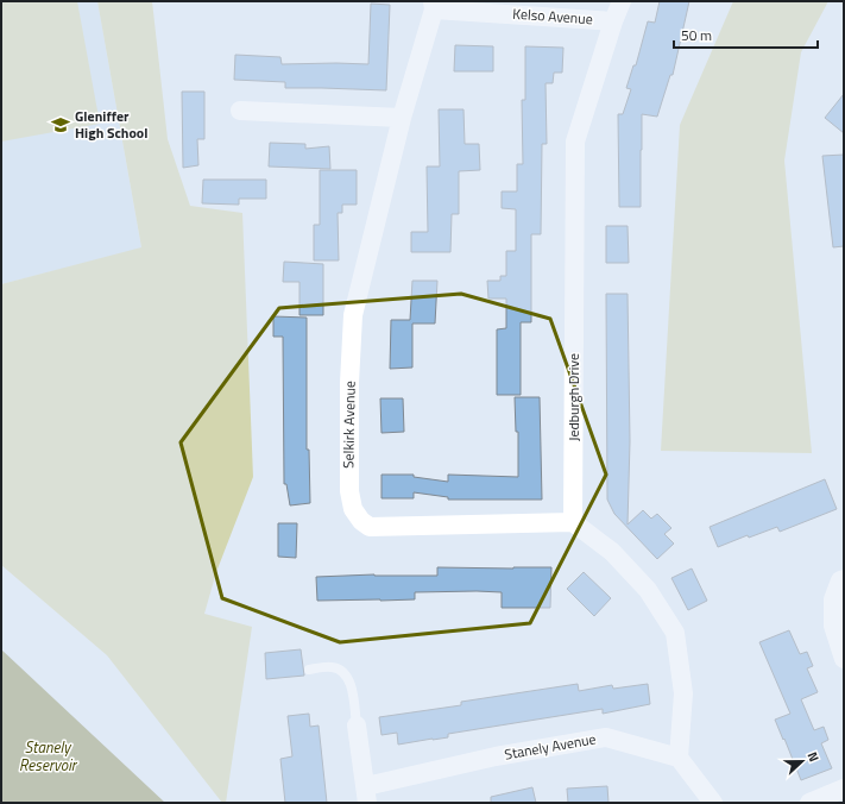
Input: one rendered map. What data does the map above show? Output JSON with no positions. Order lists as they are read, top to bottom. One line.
{"streets":{"street":["Kelso Avenue","Jedburgh Drive","Selkirk Avenue","Stanely Avenue"]},"crossings":[["Kelso Avenue","Jedburgh Drive"],["Kelso Avenue","Selkirk Avenue"],["Jedburgh Drive","Selkirk Avenue"]],"water":["Stanely Reservoir"],"places":{"school or university":["Gleniffer High School"]},"scale_bar":"50 m","north":"right"}
